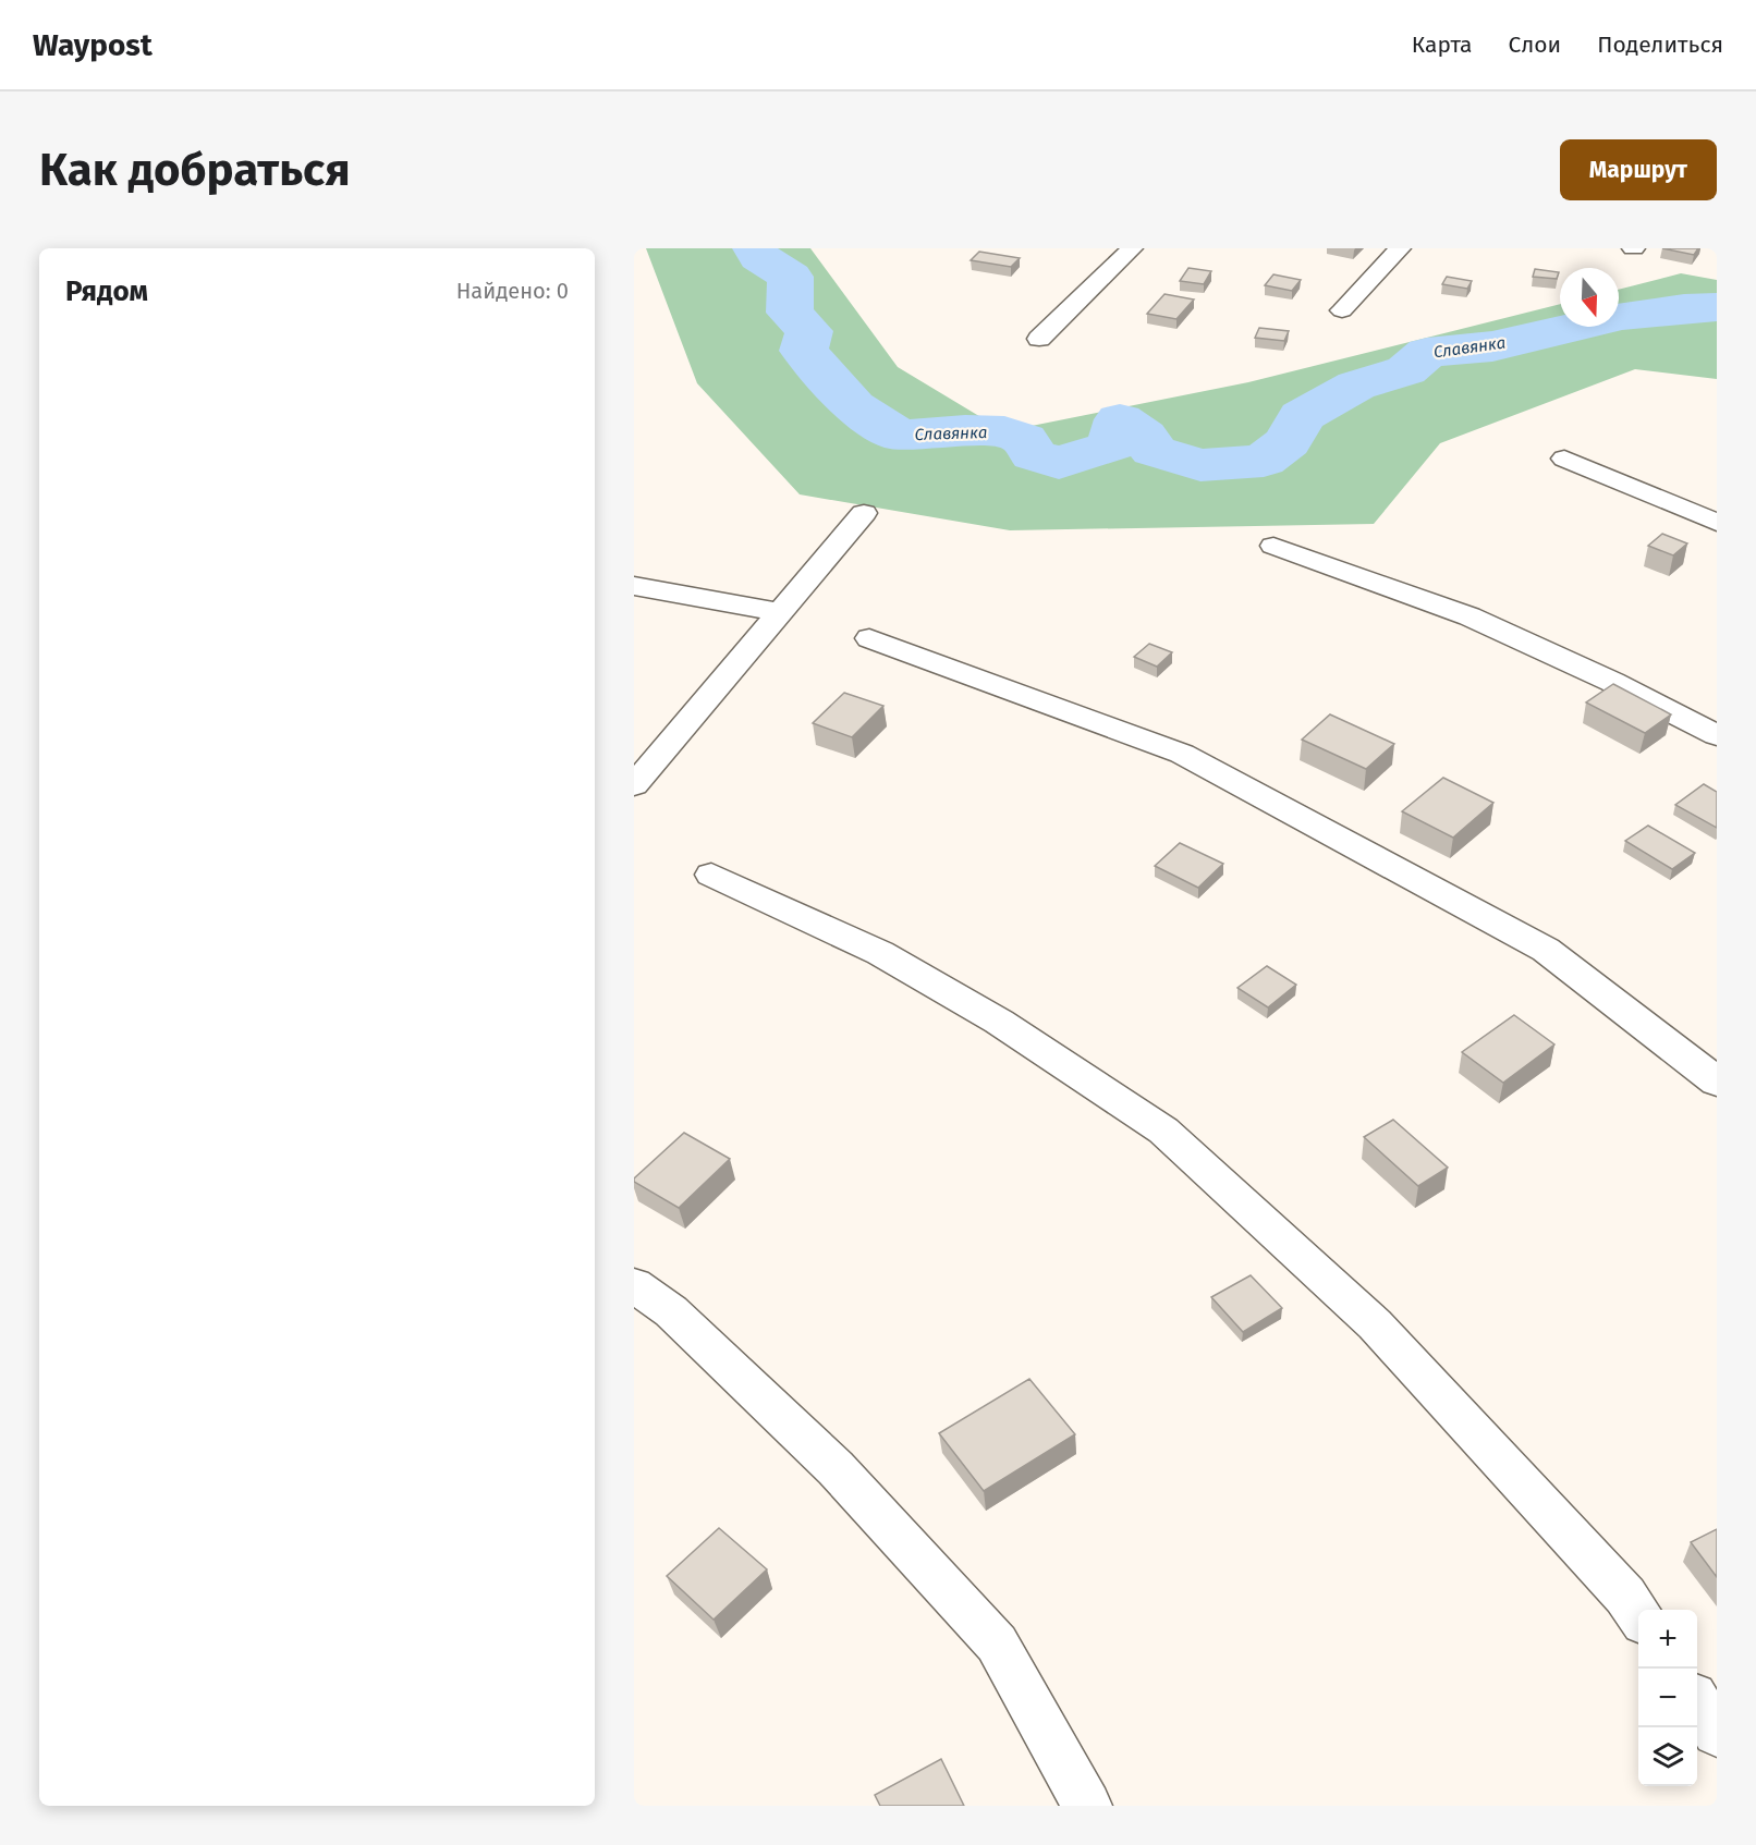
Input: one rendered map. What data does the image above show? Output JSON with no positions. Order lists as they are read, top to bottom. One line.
{"water":["Славянка"],"north":"bottom","page":{"header":"Waypost","nav":["Карта","Слои","Поделиться"],"buttons":"Маршрут","title":"Как добраться","heading":["Рядом","Найдено: 0"],"map_buttons":["+","−"]}}
